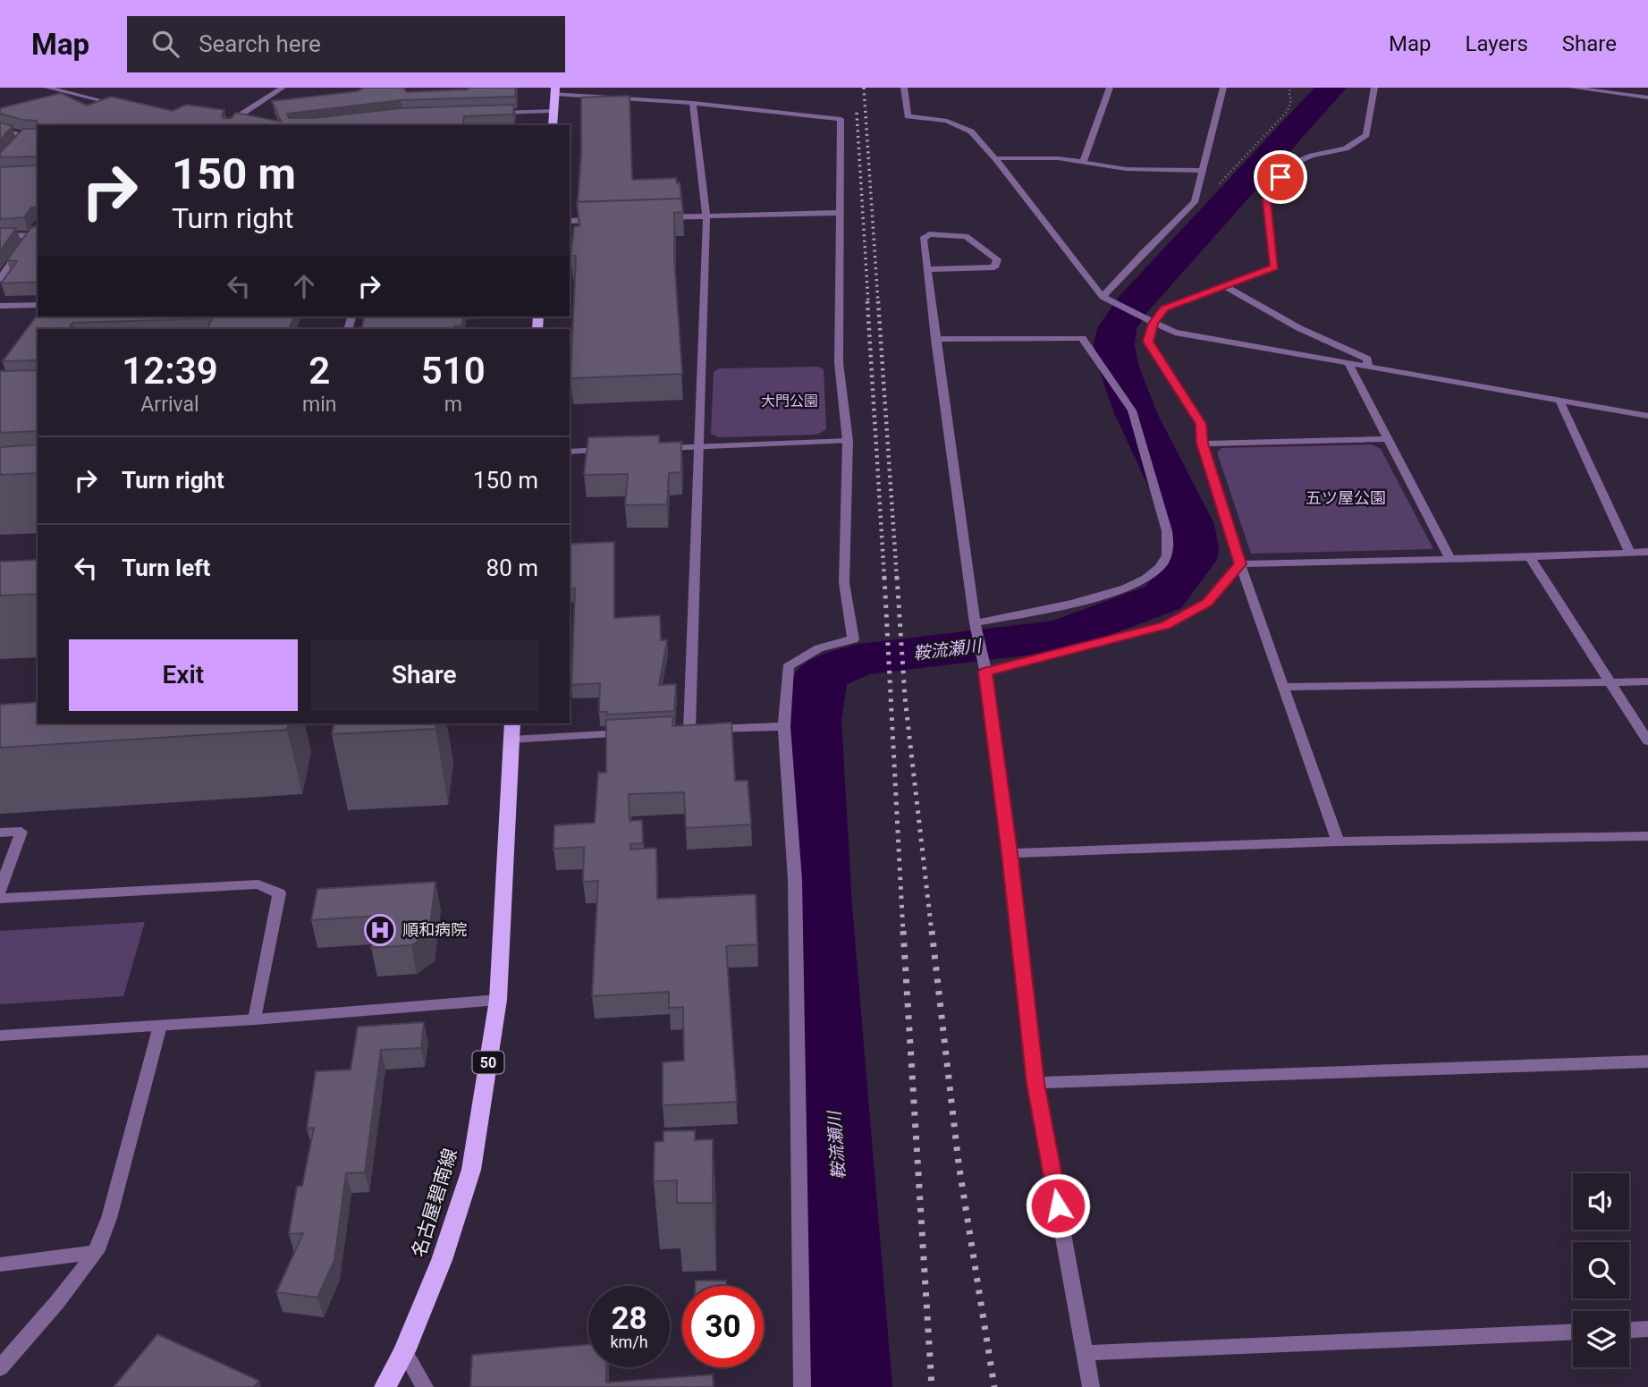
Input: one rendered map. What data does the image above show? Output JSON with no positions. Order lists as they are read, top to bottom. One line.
{"streets":{"main road":["50","名古屋碧南線"]},"water":["鞍流瀬川"],"parks":["大門公園","五ツ屋公園"],"places":{"hospital":["順和病院"]},"page":{"header":"Map","search":"Search here","nav":["Map","Layers","Share"],"turn":["150 m","Turn right"],"eta":["12:39","Arrival","2","min","510","m"],"list":[{"name":"Turn right","value":"150 m"},{"name":"Turn left","value":"80 m"}],"buttons":["Exit","Share"],"speed":"28 km/h","limit":"30"}}
